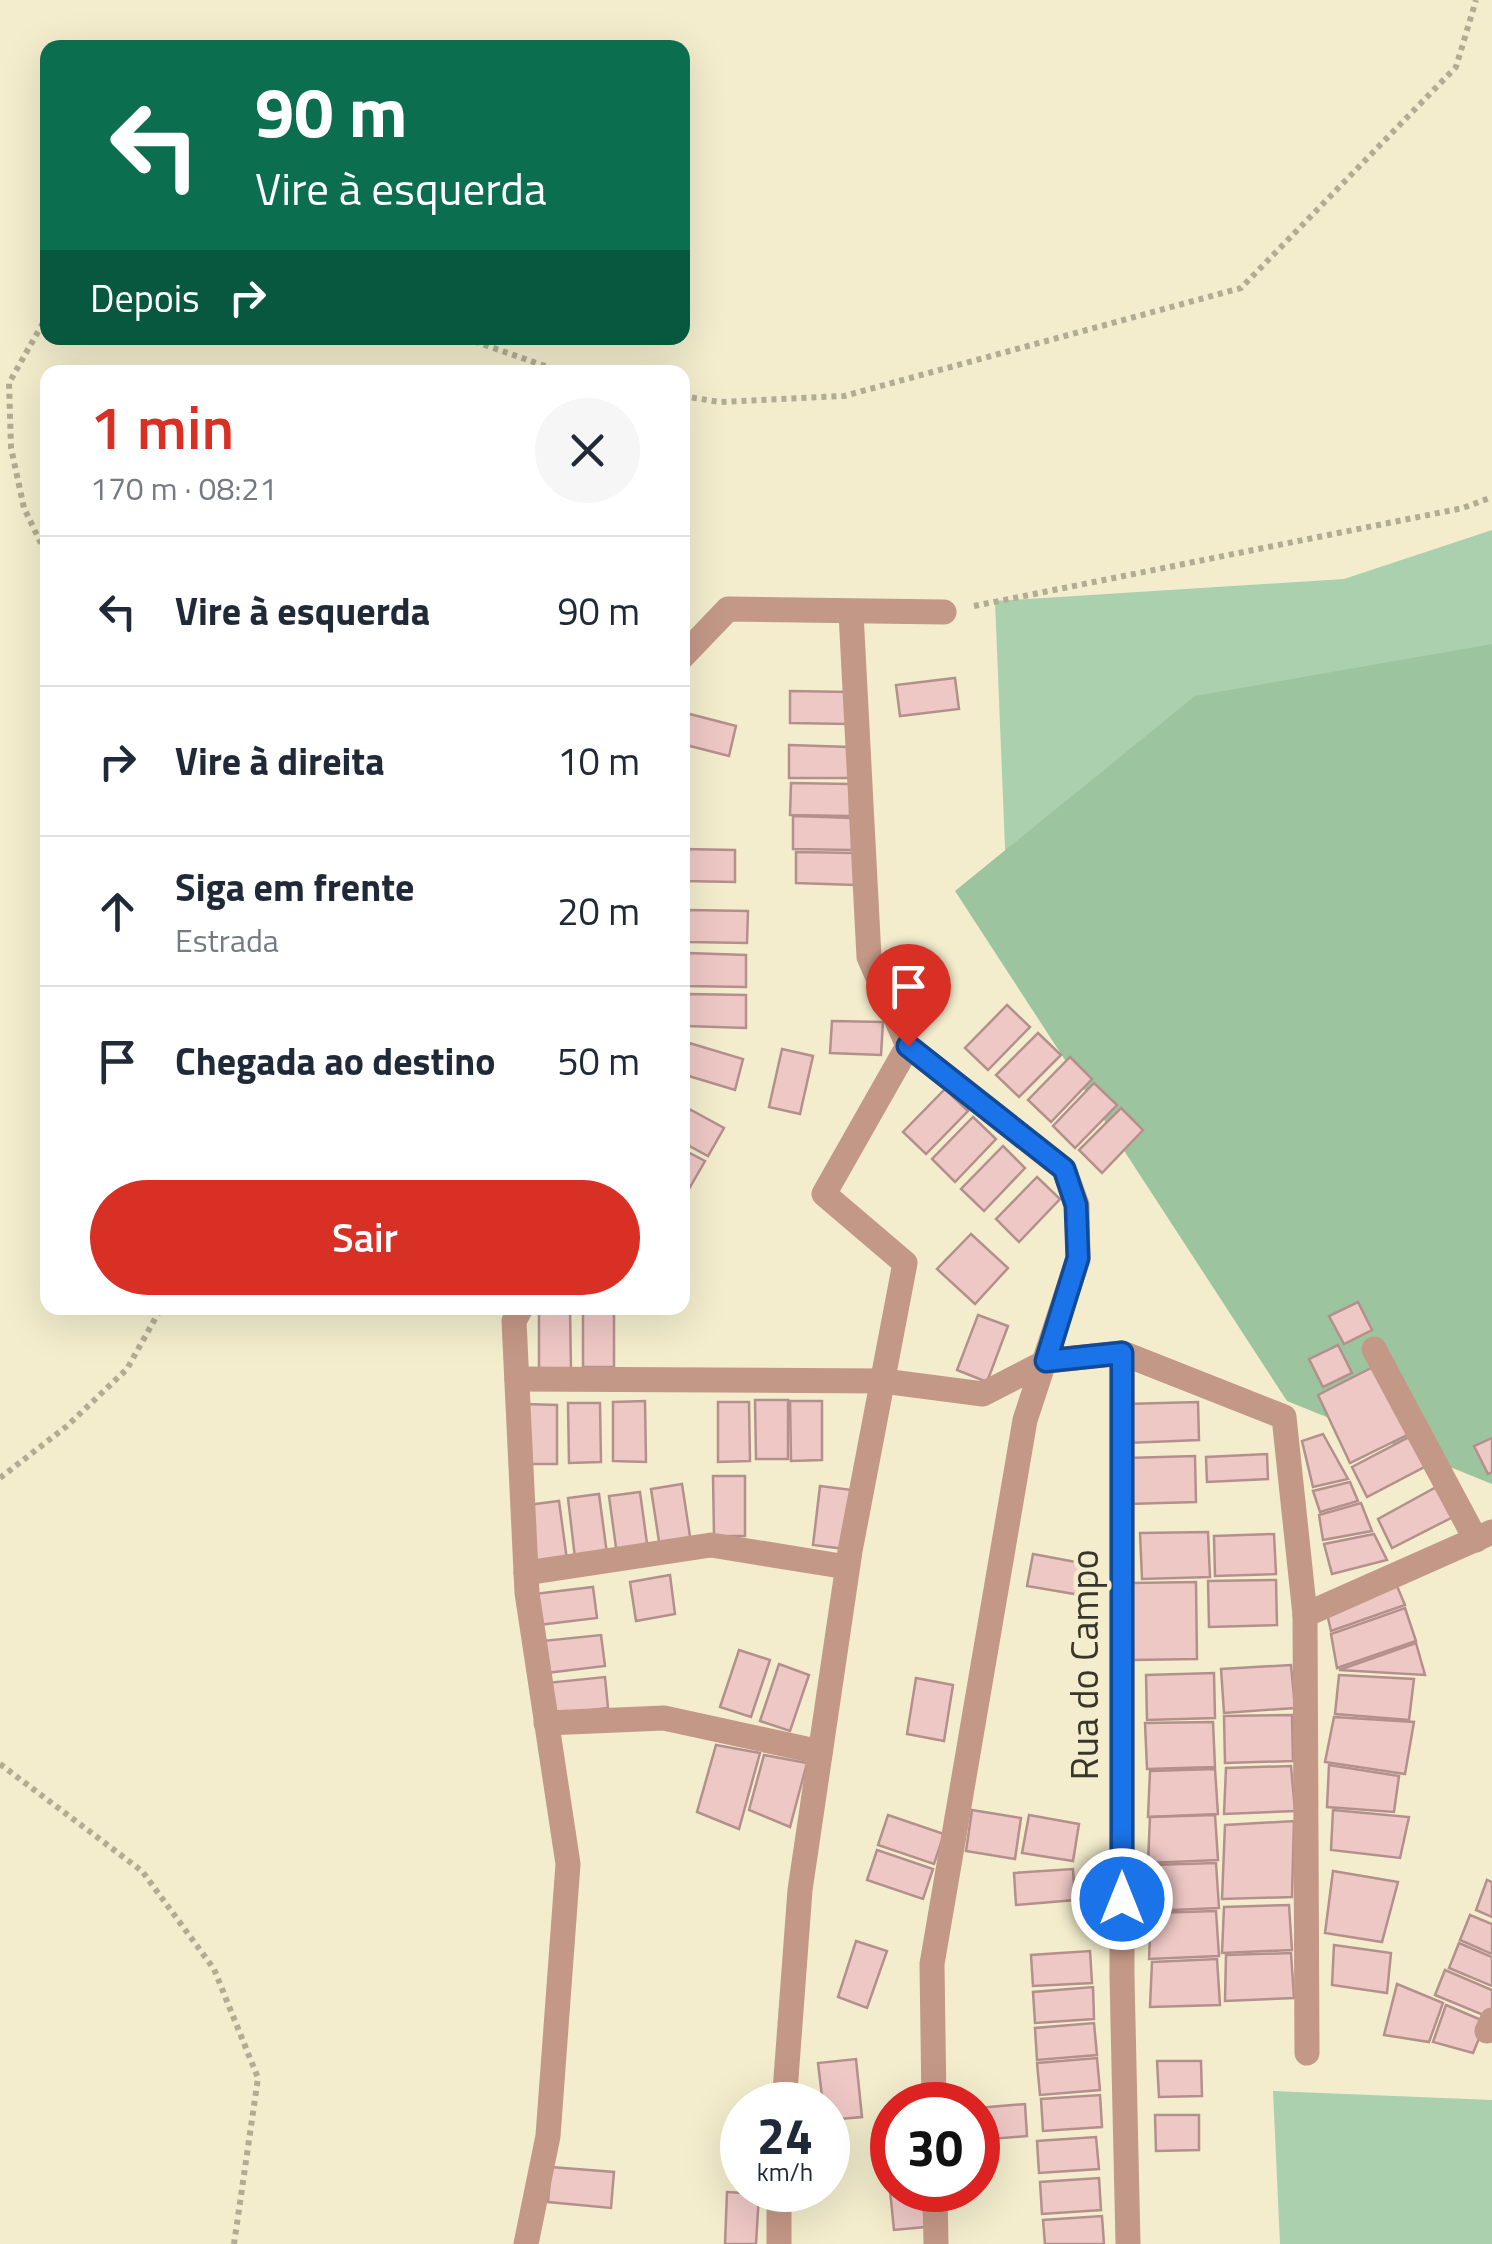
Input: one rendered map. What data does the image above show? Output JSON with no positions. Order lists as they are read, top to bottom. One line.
{"streets":{"street":["Rua do Campo"]},"page":{"turn":["90 m","Vire à esquerda"],"then":"Depois","heading":["1 min","170 m · 08:21"],"list":[{"name":"Vire à esquerda","value":"90 m"},{"name":"Vire à direita","value":"10 m"},{"name":"Siga em frente","note":"Estrada","value":"20 m"},{"name":"Chegada ao destino","value":"50 m"}],"buttons":"Sair","speed":"24 km/h","limit":"30"}}
